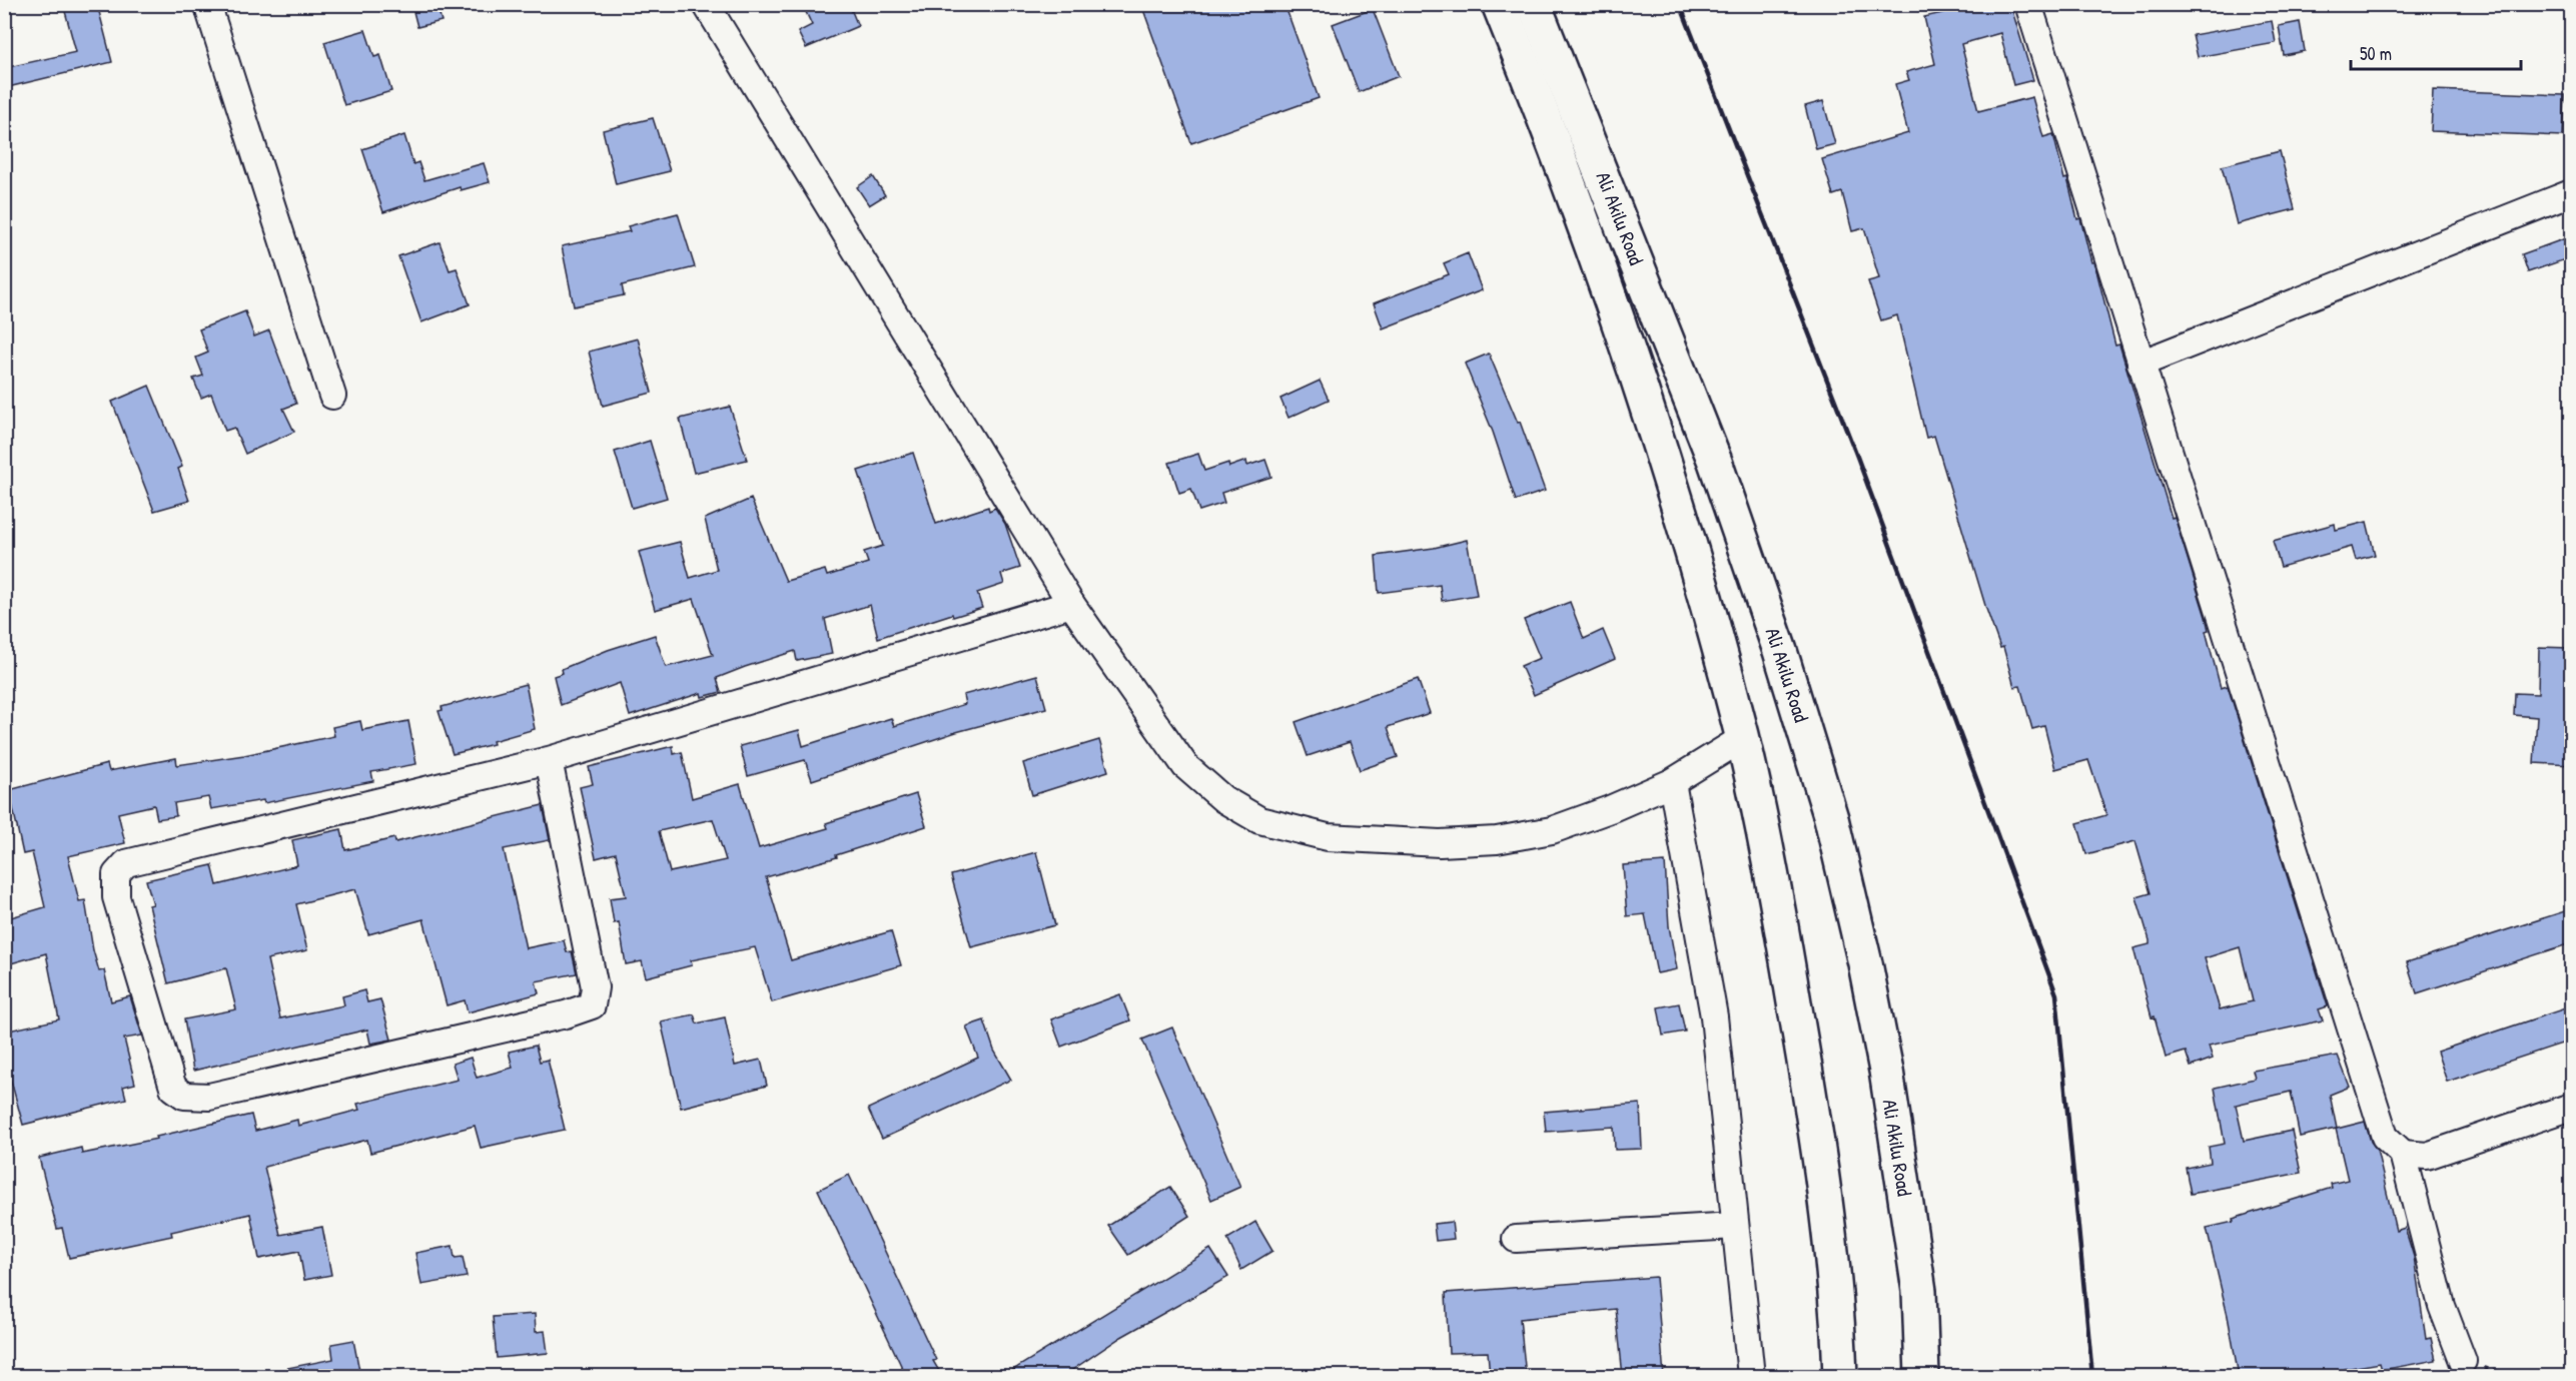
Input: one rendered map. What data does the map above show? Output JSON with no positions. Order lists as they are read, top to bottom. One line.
{"streets":{"main road":["Ali Akilu Road"]},"scale_bar":"50 m"}
